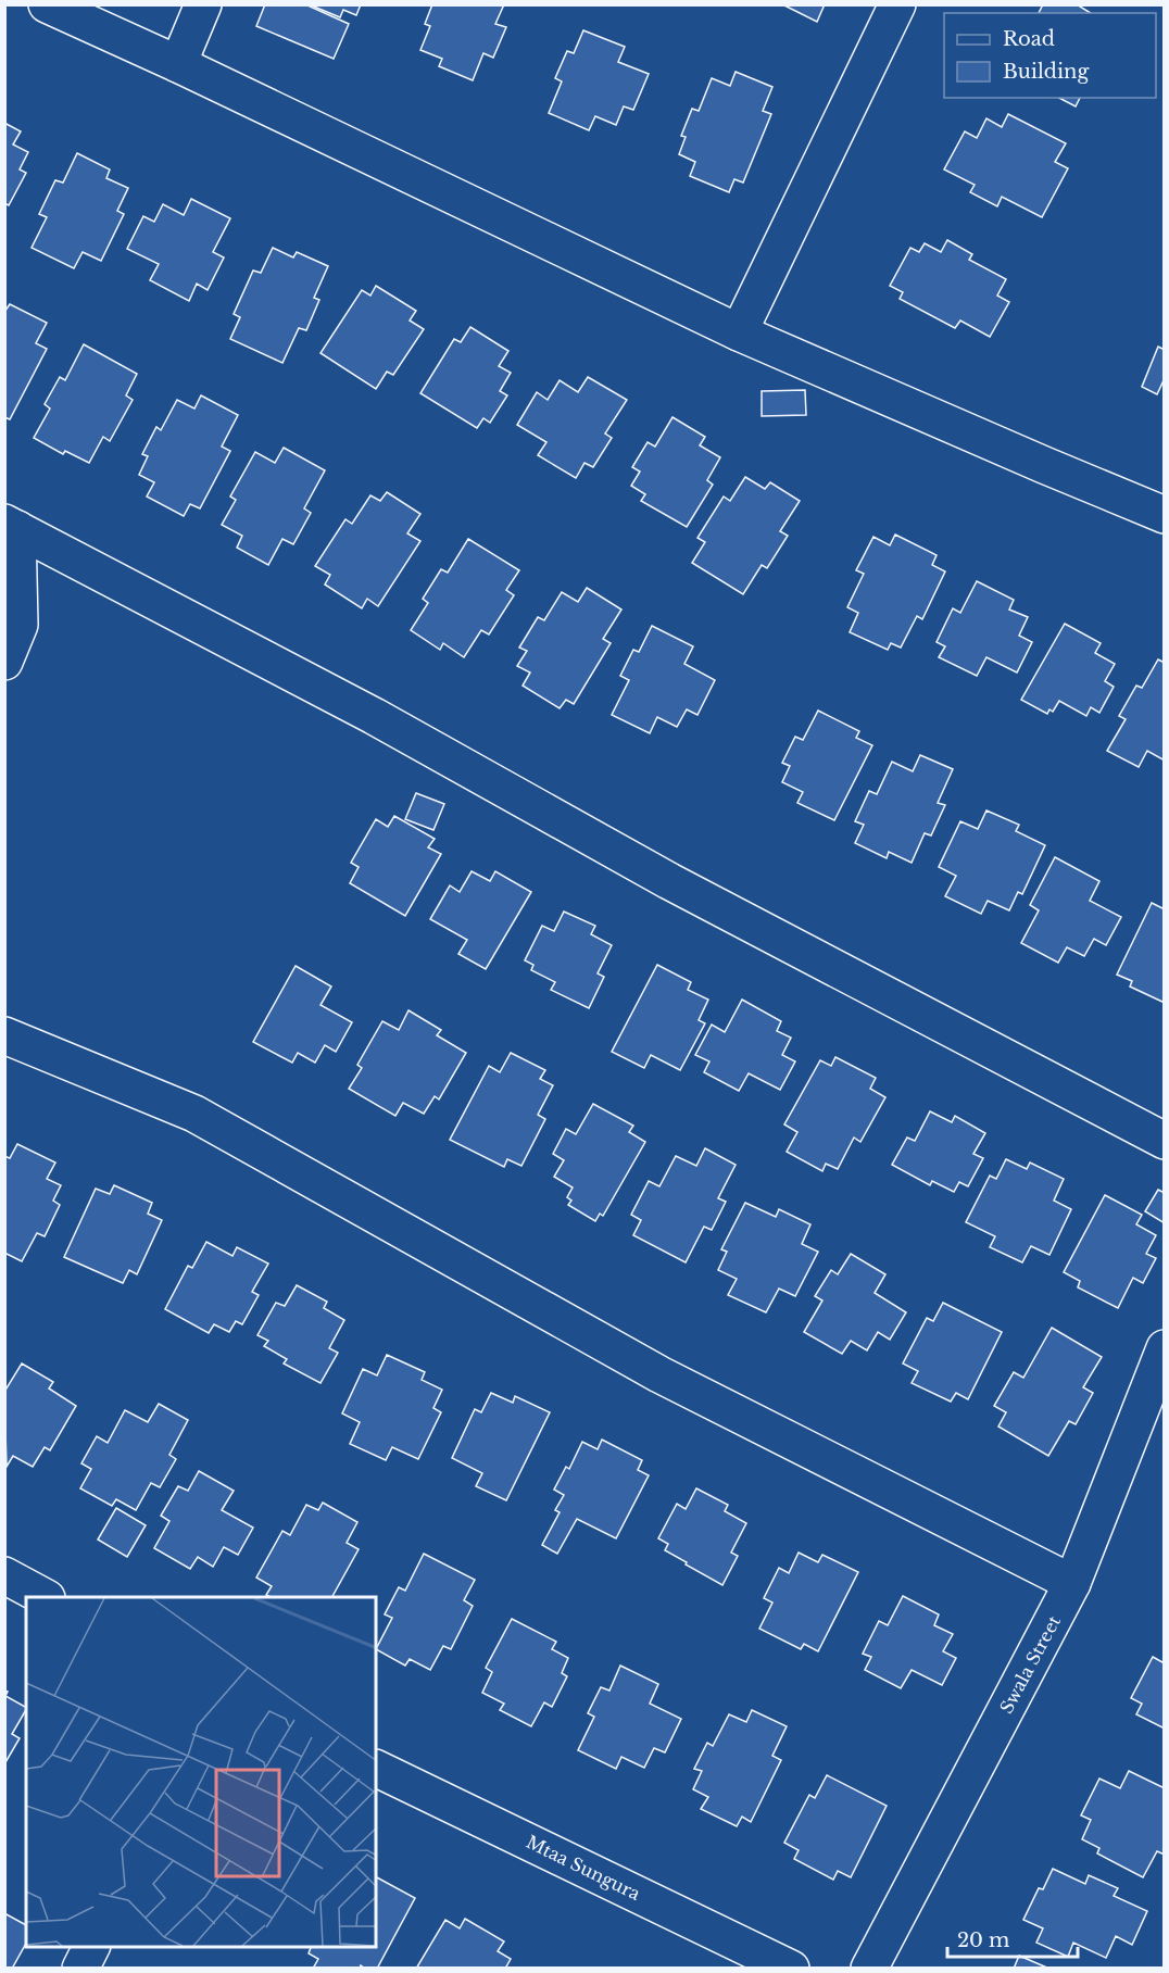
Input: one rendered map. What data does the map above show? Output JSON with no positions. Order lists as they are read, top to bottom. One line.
{"streets":{"street":["Swala Street","Mtaa Sungura"]},"legend":["Road","Building"],"scale_bar":"20 m"}
